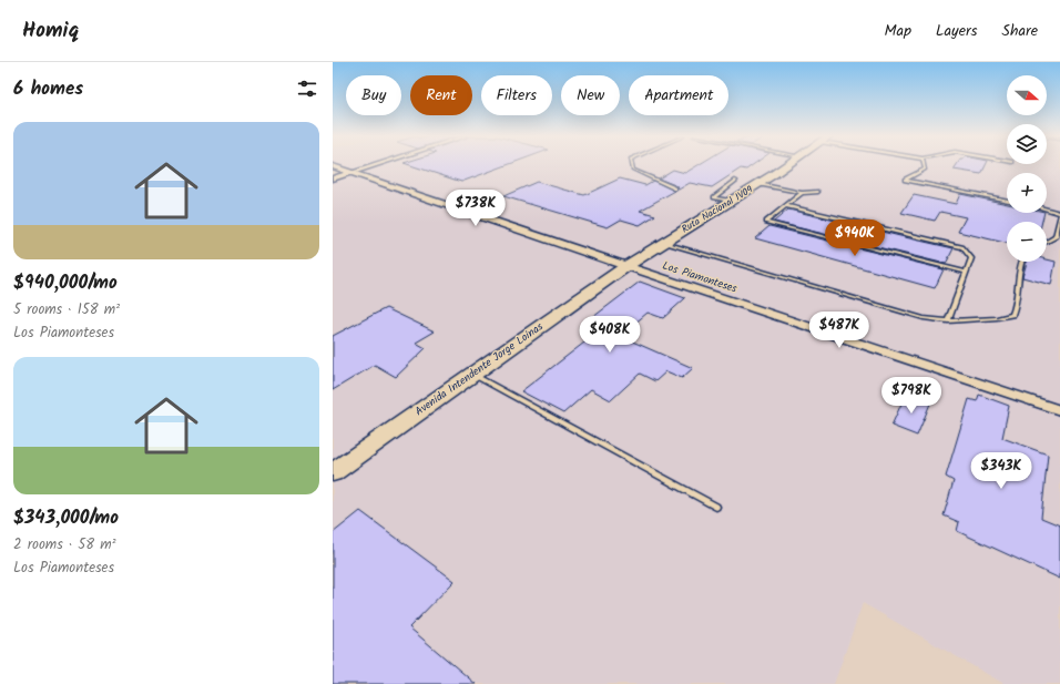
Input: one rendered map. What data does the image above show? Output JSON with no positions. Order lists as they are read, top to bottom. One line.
{"streets":{"main road":["Ruta Nacional 1V09","Los Piamonteses","Avenida Intendente Jorge Loinas"]},"crossings":[["Ruta Nacional 1V09","Los Piamonteses"],["Ruta Nacional 1V09","Avenida Intendente Jorge Loinas"],["Los Piamonteses","Avenida Intendente Jorge Loinas"]],"north":"right","page":{"header":"Homiq","nav":["Map","Layers","Share"],"heading":"6 homes","map_buttons":["+","−"],"chip":["Buy","Rent","Filters","New","Apartment"],"list":[{"name":"$940,000/mo","note":"5 rooms · 158 m² · Los Piamonteses"},{"name":"$343,000/mo","note":"2 rooms · 58 m² · Los Piamonteses"}],"price":["$738K","$940K","$487K","$408K","$798K","$343K"]}}
